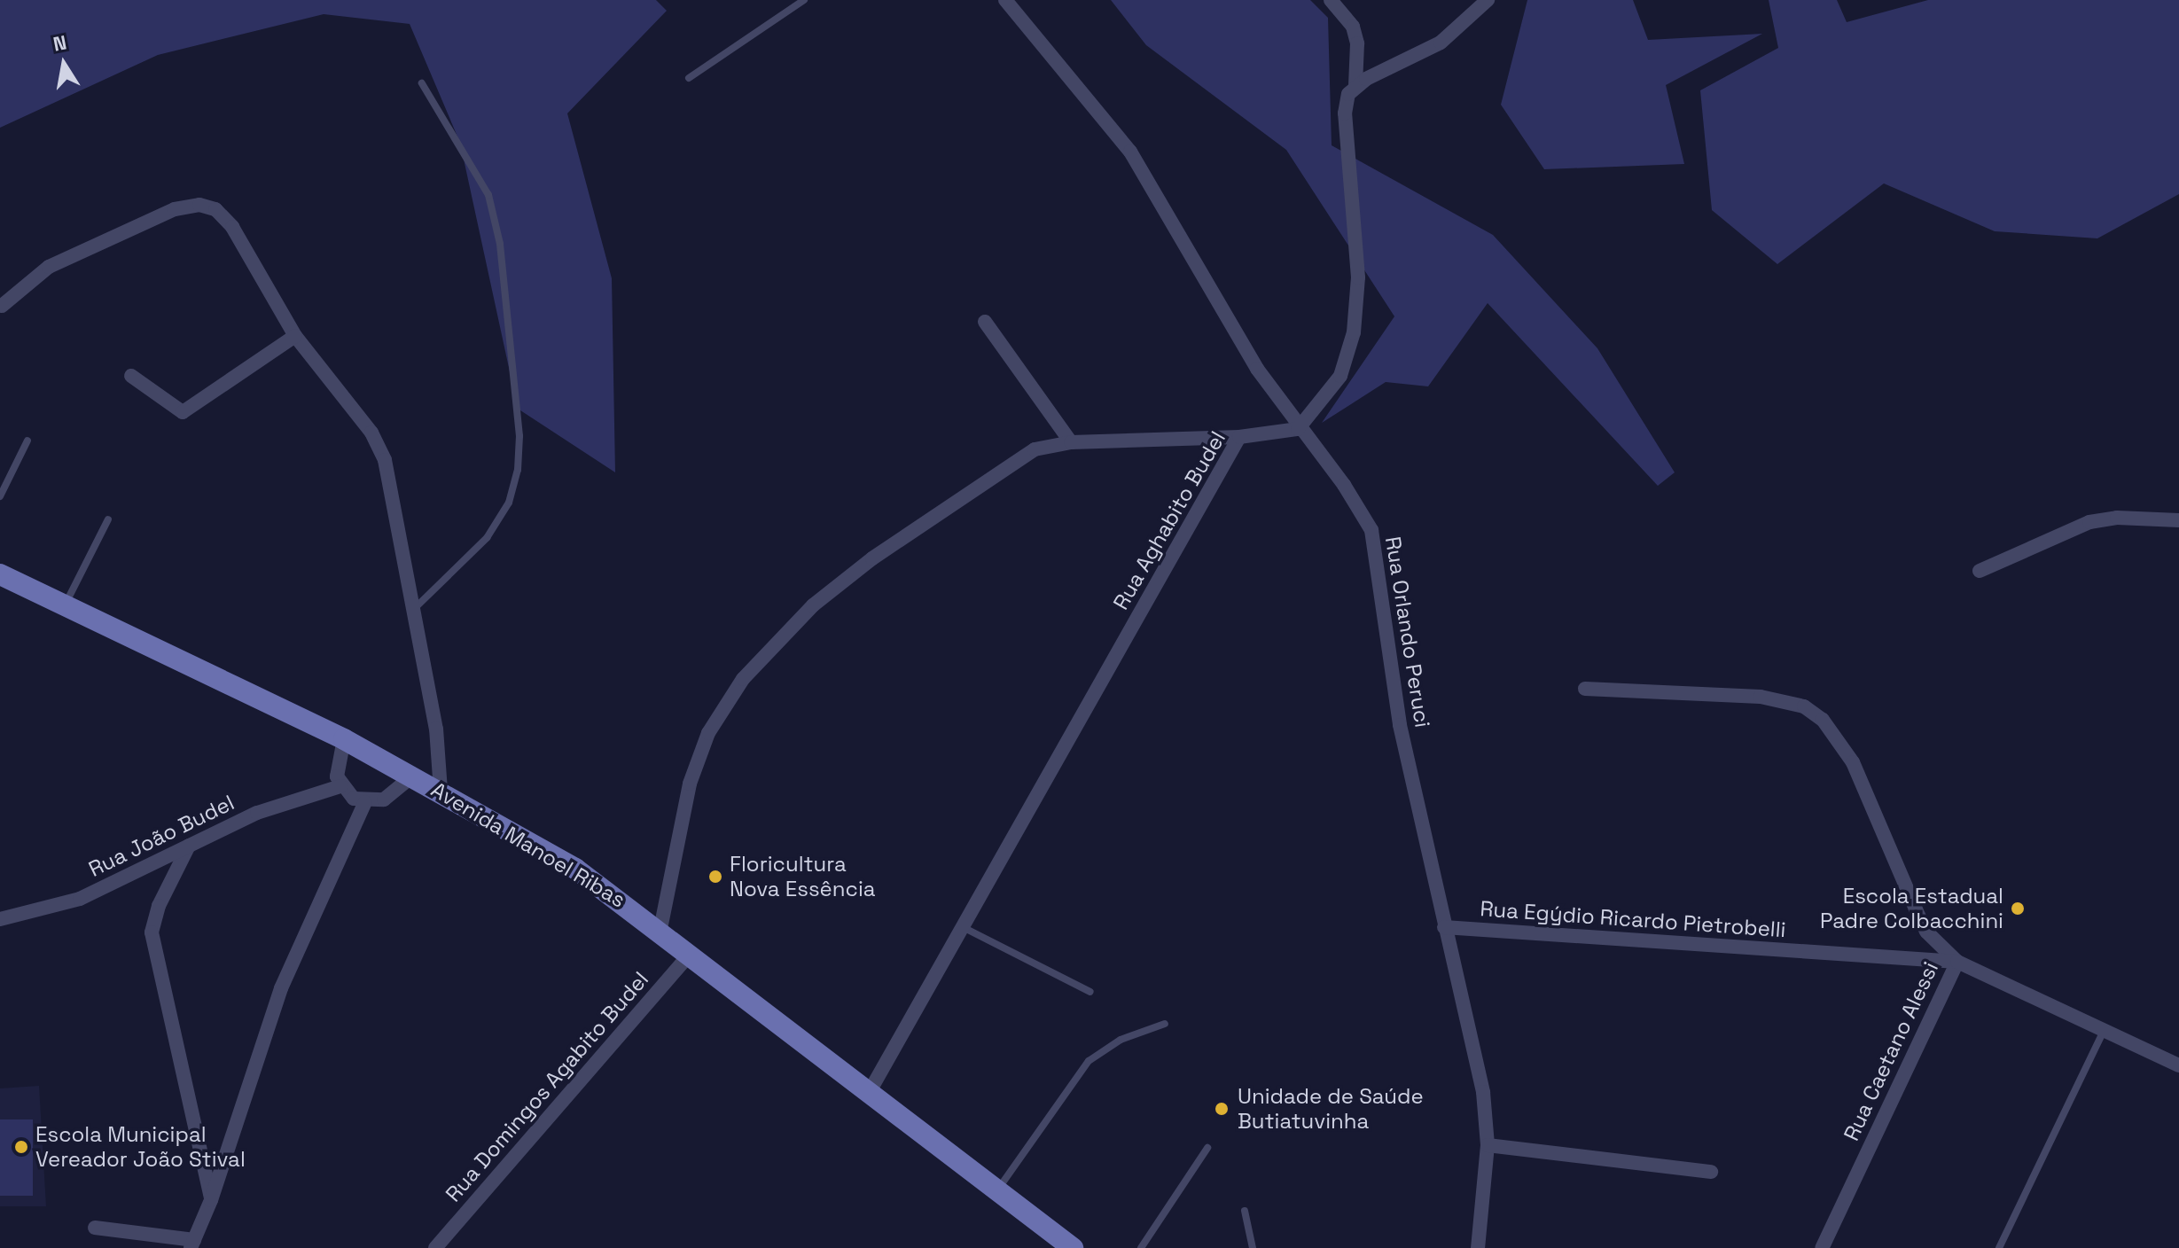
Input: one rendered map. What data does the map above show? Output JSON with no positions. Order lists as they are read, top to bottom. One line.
{"streets":{"main road":["Avenida Manoel Ribas"],"street":["Rua Aghabito Budel","Rua Orlando Peruci","Rua João Budel","Rua Egýdio Ricardo Pietrobelli","Rua Caetano Alessi","Rua Domingos Agabito Budel"]},"crossings":[["Rua Aghabito Budel","Rua Orlando Peruci"],["Rua Aghabito Budel","Avenida Manoel Ribas"],["Rua Orlando Peruci","Rua Egýdio Ricardo Pietrobelli"],["Avenida Manoel Ribas","Rua Domingos Agabito Budel"],["Rua Egýdio Ricardo Pietrobelli","Rua Caetano Alessi"]],"places":["Floricultura Nova Essência","Escola Estadual Padre Colbacchini","Unidade de Saúde Butiatuvinha","Escola Municipal Vereador João Stival"],"north":"top"}
